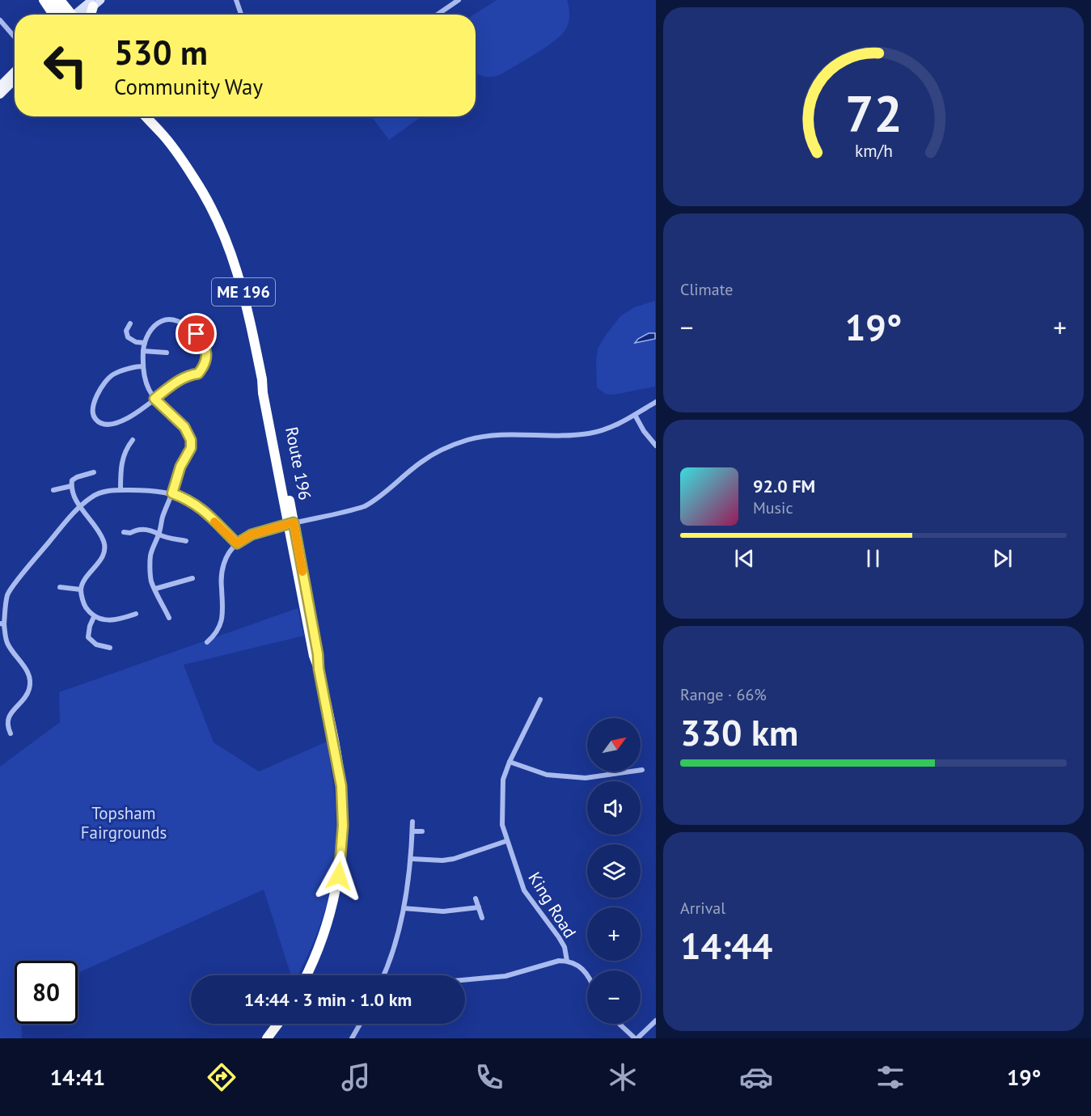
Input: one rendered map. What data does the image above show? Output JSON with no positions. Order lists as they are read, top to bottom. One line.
{"streets":{"highway":["ME 196","Route 196"],"street":["King Road"]},"parks":["Topsham Fairgrounds"],"north":"top right","page":{"turn":["530 m","Community Way"],"tile":["Climate",["Range · 66%","330 km"],["Arrival","14:44"]],"heat":["−","19°","+"],"song":["92.0 FM","Music"],"map_buttons":["+","−"],"limit":"80","trip":"14:44 · 3 min · 1.0 km","tabs":["14:41","19°"],"gauge":["72","km/h"]}}
